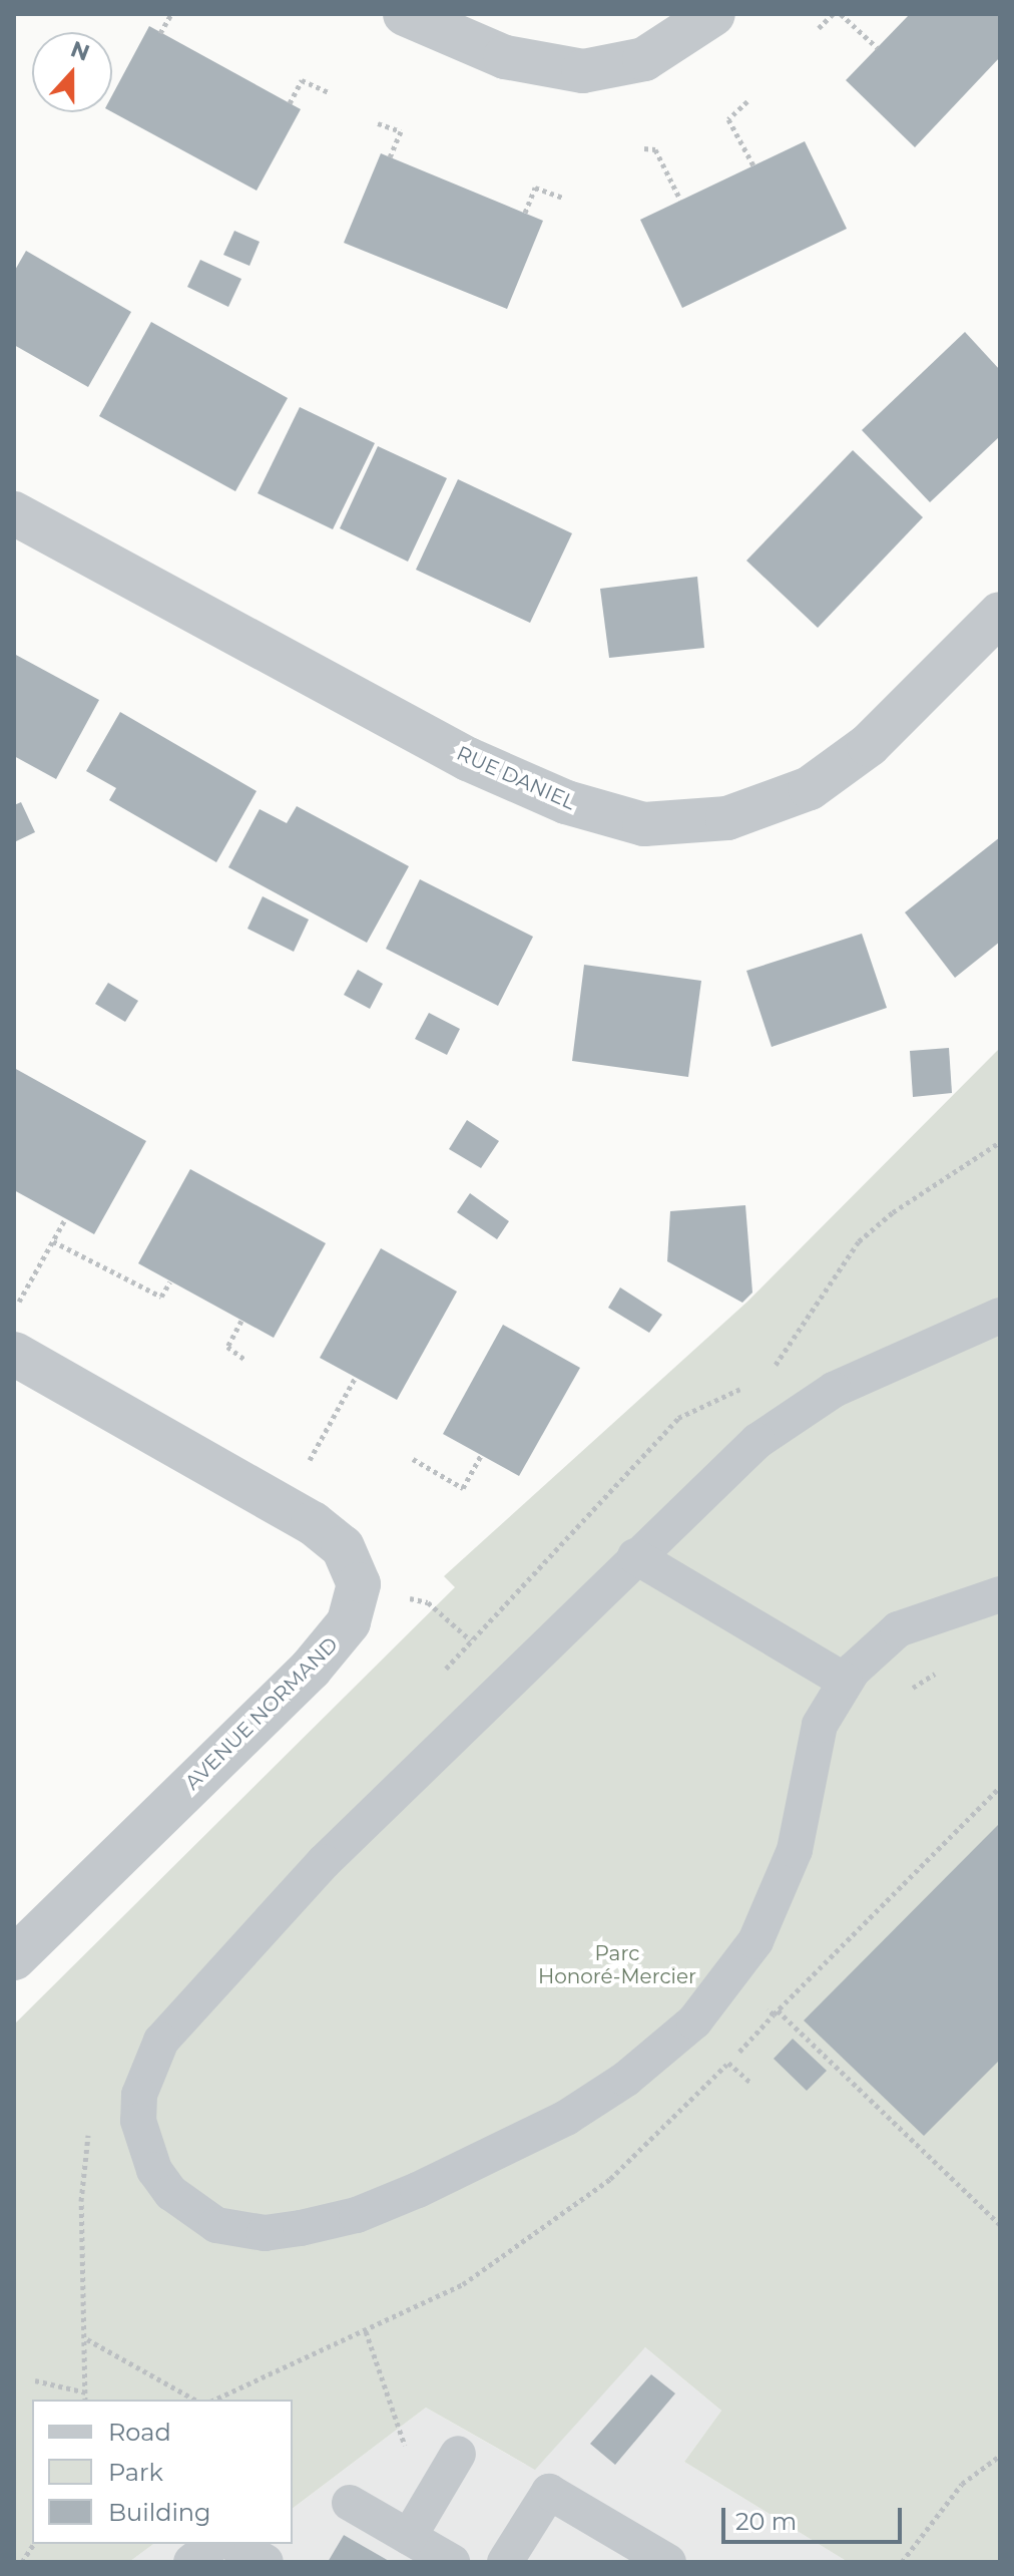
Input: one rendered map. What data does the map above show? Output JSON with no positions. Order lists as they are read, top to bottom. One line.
{"streets":{"street":["RUE DANIEL","AVENUE NORMAND"]},"parks":["Parc Honoré-Mercier"],"legend":["Road","Park","Building"],"scale_bar":"20 m","north":"top"}
